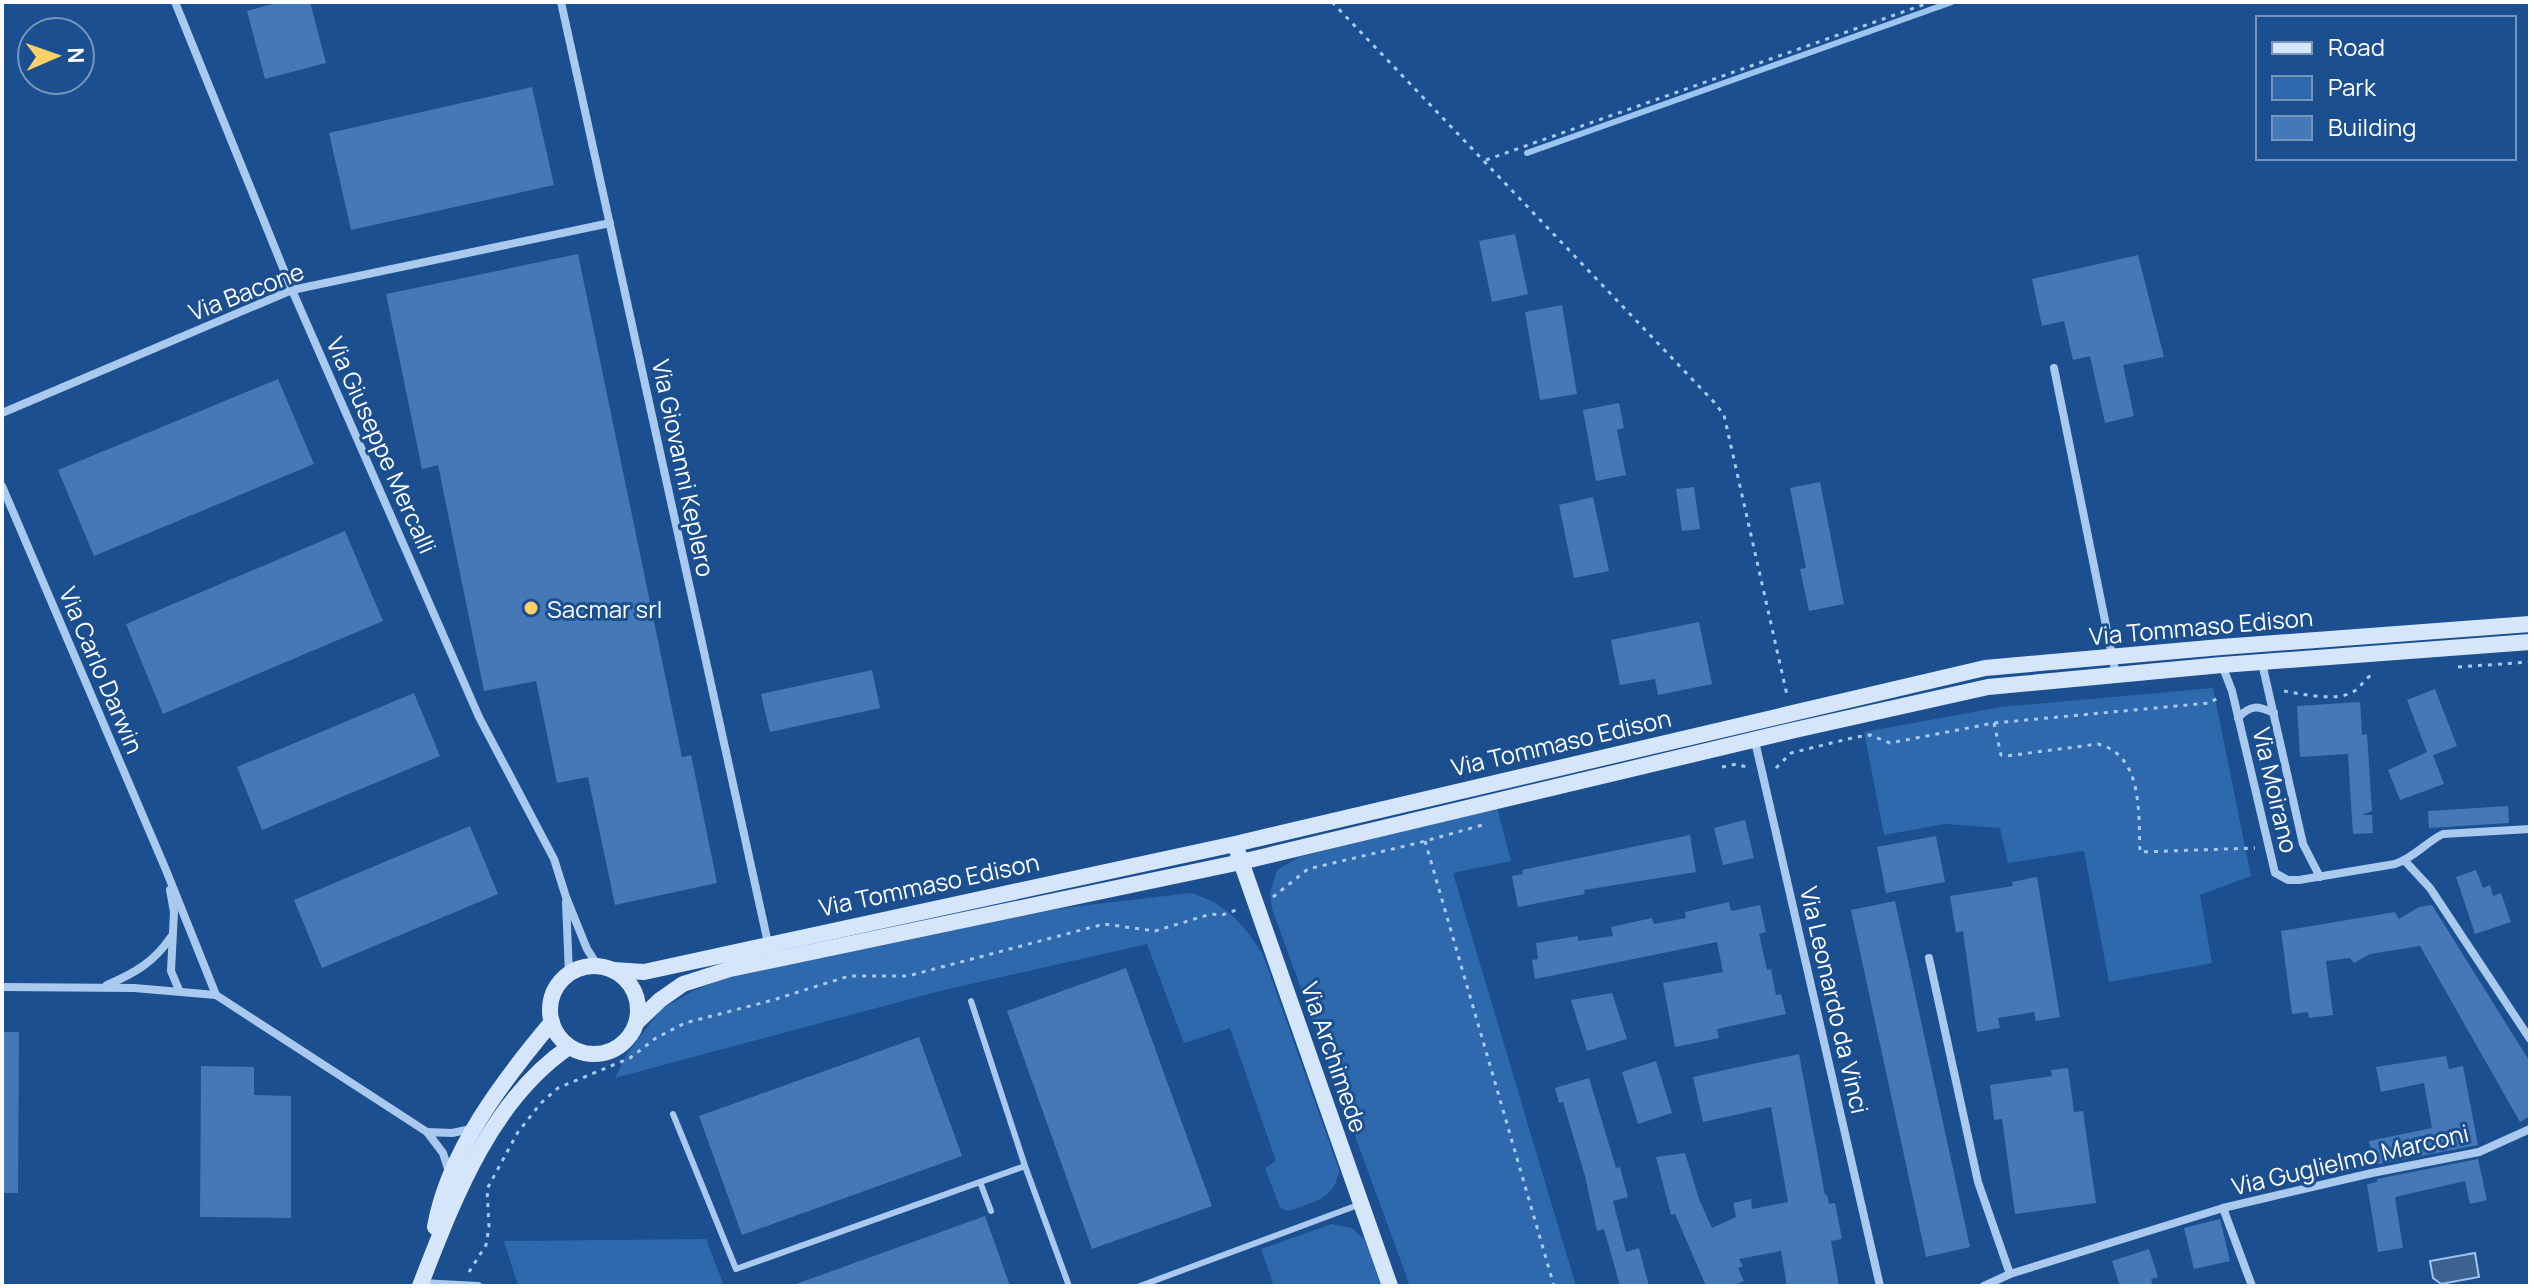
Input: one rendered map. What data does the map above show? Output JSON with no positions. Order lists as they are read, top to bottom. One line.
{"streets":{"street":["Via Bacone","Via Giuseppe Mercalli","Via Giovanni Keplero","Via Tommaso Edison","Via Carlo Darwin","Via Moirano","Via Leonardo da Vinci","Via Archimede","Via Guglielmo Marconi"]},"crossings":[["Via Bacone","Via Giuseppe Mercalli"],["Via Bacone","Via Giovanni Keplero"],["Via Giuseppe Mercalli","Via Tommaso Edison"],["Via Giovanni Keplero","Via Tommaso Edison"],["Via Tommaso Edison","Via Moirano"],["Via Tommaso Edison","Via Leonardo da Vinci"],["Via Tommaso Edison","Via Archimede"]],"places":["Sacmar srl"],"legend":["Road","Park","Building"],"north":"right"}
